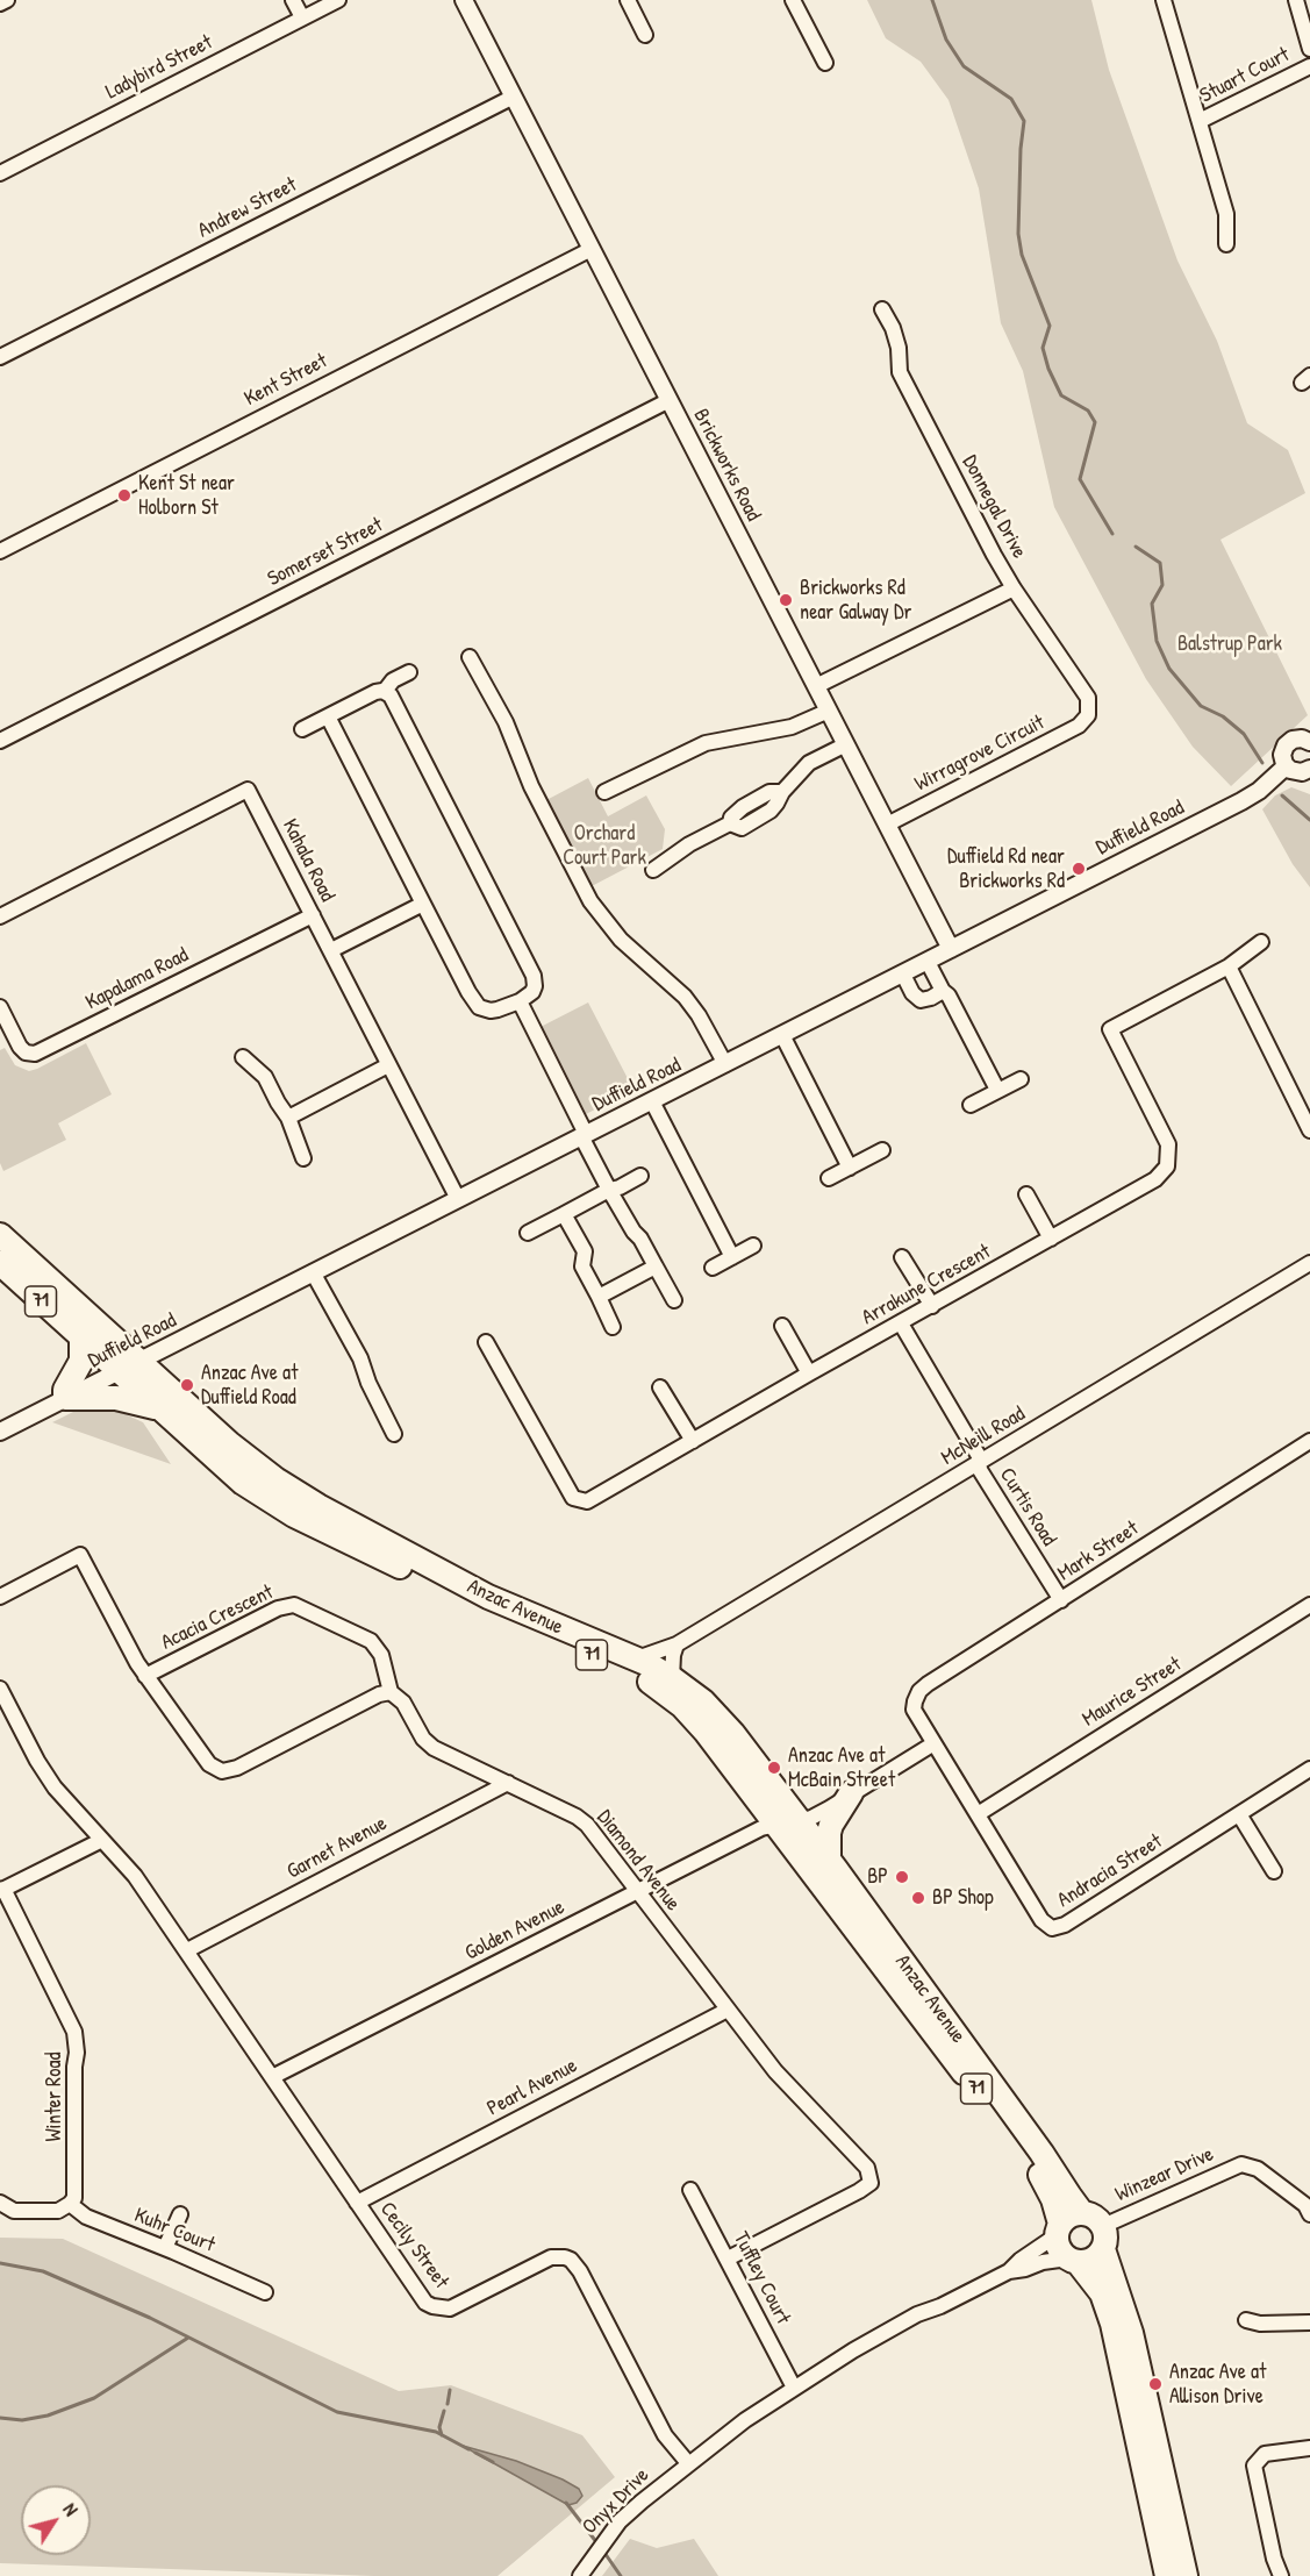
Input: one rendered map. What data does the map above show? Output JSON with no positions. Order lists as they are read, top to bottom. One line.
{"streets":{"highway":["71","Anzac Avenue"],"street":["Ladybird Street","Stuart Court","Andrew Street","Kent Street","Brickworks Road","Donnegal Drive","Somerset Street","Wirragrove Circuit","Duffield Road","Kahala Road","Kapalama Road","Arrakune Crescent","McNeill Road","Curtis Road","Mark Street","Acacia Crescent","Maurice Street","Garnet Avenue","Diamond Avenue","Andracia Street","Golden Avenue","Pearl Avenue","Winter Road","Winzear Drive","Kuhr Court","Cecily Street","Tuffley Court","Onyx Drive"]},"crossings":[["Andrew Street","Brickworks Road"],["Kent Street","Brickworks Road"],["Brickworks Road","Somerset Street"],["Brickworks Road","Wirragrove Circuit"],["Brickworks Road","Duffield Road"],["Donnegal Drive","Wirragrove Circuit"],["Duffield Road","Kahala Road"],["Duffield Road","Anzac Avenue"],["Kahala Road","Kapalama Road"],["Arrakune Crescent","Curtis Road"],["71","Anzac Avenue"],["71","Winzear Drive"],["McNeill Road","Curtis Road"],["McNeill Road","Anzac Avenue"],["Curtis Road","Mark Street"],["Mark Street","Andracia Street"],["Anzac Avenue","Golden Avenue"],["Anzac Avenue","Winzear Drive"],["Acacia Crescent","Diamond Avenue"],["Maurice Street","Andracia Street"],["Garnet Avenue","Diamond Avenue"],["Garnet Avenue","Cecily Street"],["Diamond Avenue","Golden Avenue"],["Diamond Avenue","Pearl Avenue"],["Diamond Avenue","Tuffley Court"],["Andracia Street","Golden Avenue"],["Golden Avenue","Cecily Street"],["Pearl Avenue","Cecily Street"],["Winter Road","Kuhr Court"],["Cecily Street","Onyx Drive"]],"parks":["Balstrup Park","Orchard Court Park"],"places":["Kent St near Holborn St","Brickworks Rd near Galway Dr","Duffield Rd near Brickworks Rd","Anzac Ave at Duffield Road","Anzac Ave at McBain Street","BP","BP Shop","Anzac Ave at Allison Drive"],"north":"top right"}
